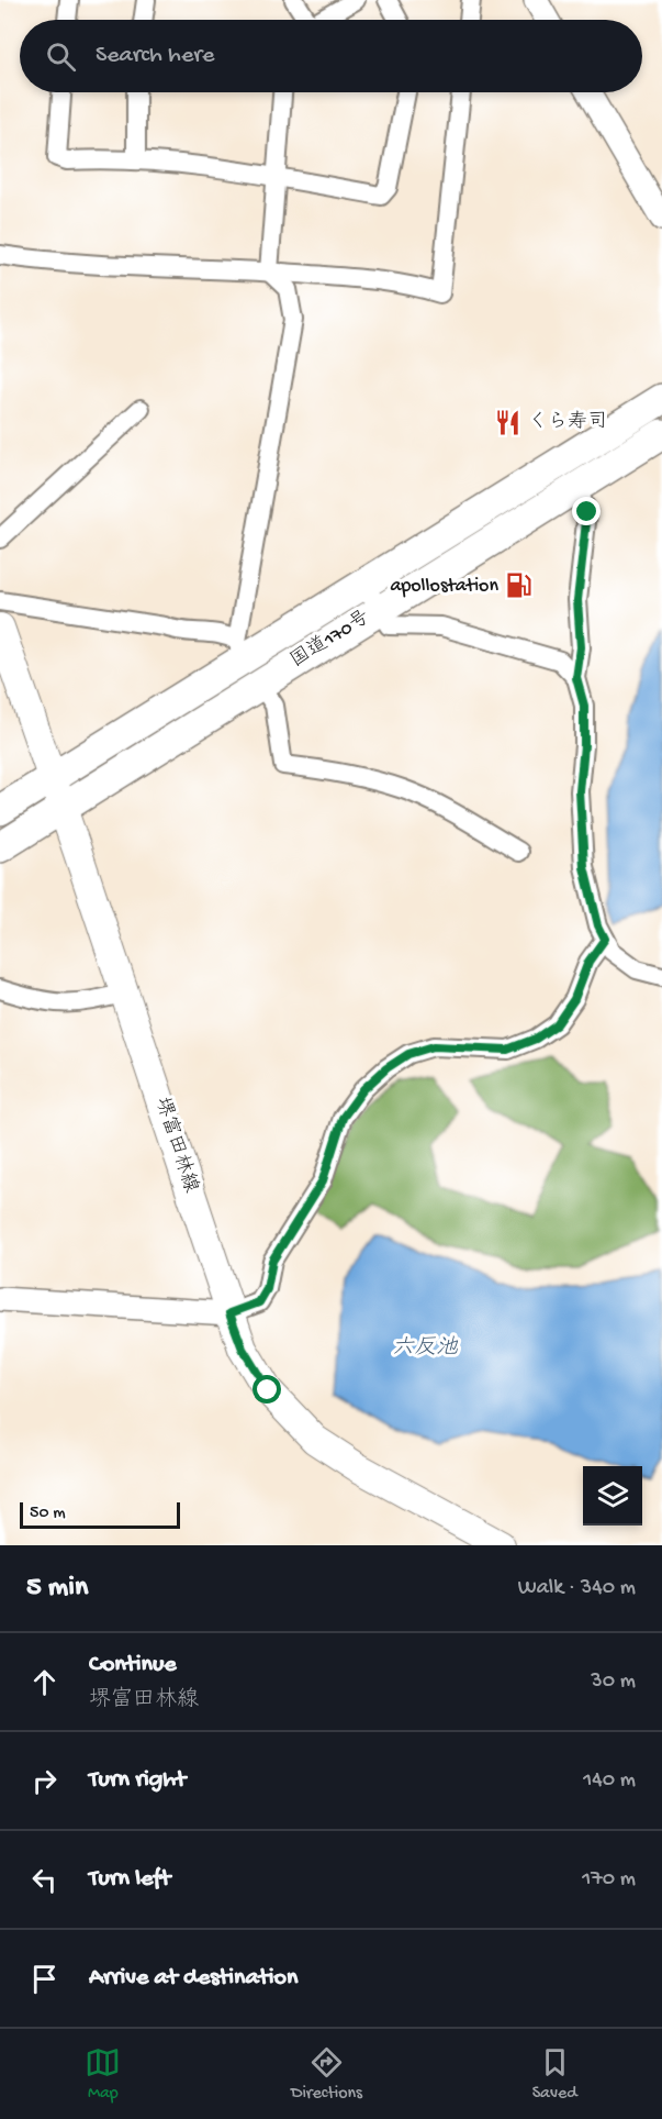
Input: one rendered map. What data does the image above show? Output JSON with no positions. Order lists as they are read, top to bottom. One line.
{"streets":{"highway":["国道170号"],"main road":["堺富田林線"]},"crossings":[["国道170号","堺富田林線"]],"water":["六反池"],"places":{"restaurant":["くら寿司"],"fuel station":["apollostation"]},"scale_bar":"50 m","page":{"search":"Search here","scale":"50 m","heading":["5 min","Walk · 340 m"],"list":[["Continue","堺富田林線","30 m"],["Turn right","140 m"],["Turn left","170 m"],"Arrive at destination"],"nav":["Map","Directions","Saved"]}}
